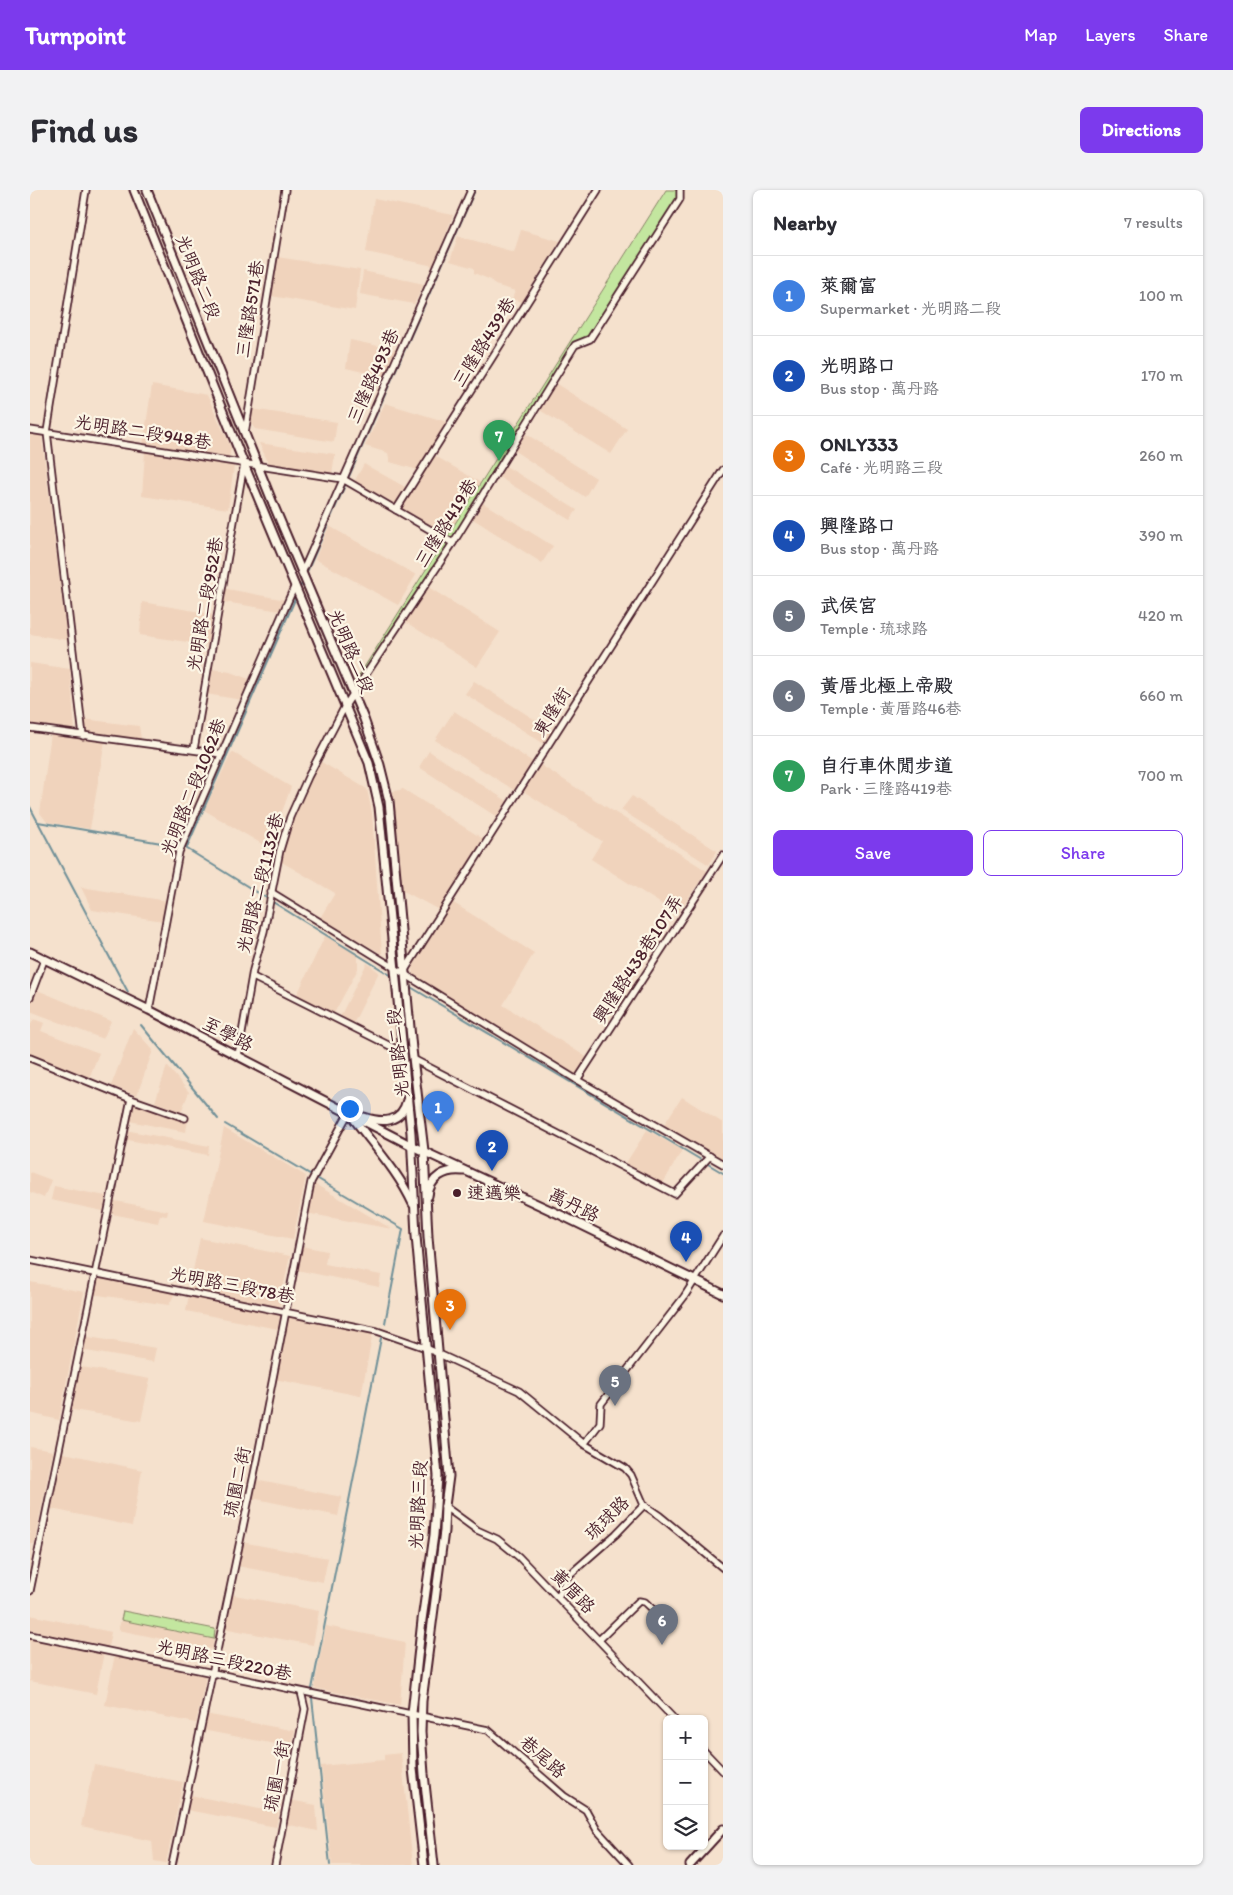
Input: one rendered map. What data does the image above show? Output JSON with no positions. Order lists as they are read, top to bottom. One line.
{"streets":{"street":["光明路二段","三隆路571巷","三隆路439巷","三隆路493巷","光明路二段948巷","三隆路419巷","光明路二段952巷","東隆街","光明路二段1062巷","光明路二段1132巷","興隆路438巷107弄","至學路","萬丹路","光明路三段78巷","琉園二街","光明路三段","琉球路","黃厝路","光明路三段220巷","巷尾路","琉園一街"]},"crossings":[["光明路二段","三隆路571巷"],["光明路二段","三隆路493巷"],["光明路二段","光明路二段948巷"],["光明路二段","三隆路419巷"],["光明路二段","光明路二段952巷"],["光明路二段","東隆街"],["光明路二段","光明路二段1062巷"],["光明路二段","光明路二段1132巷"],["光明路二段","至學路"],["光明路二段","萬丹路"],["光明路二段","光明路三段"],["三隆路493巷","光明路二段948巷"],["光明路二段948巷","光明路二段952巷"],["三隆路419巷","光明路二段1132巷"],["光明路二段1062巷","至學路"],["光明路二段1132巷","至學路"],["至學路","萬丹路"],["至學路","琉園二街"],["至學路","光明路三段"],["萬丹路","光明路三段"],["光明路三段78巷","琉園二街"],["光明路三段78巷","光明路三段"],["光明路三段78巷","琉球路"],["琉園二街","光明路三段220巷"],["光明路三段","琉球路"],["光明路三段","黃厝路"],["光明路三段","光明路三段220巷"],["光明路三段","巷尾路"],["琉球路","黃厝路"],["光明路三段220巷","巷尾路"],["光明路三段220巷","琉園一街"]],"places":["速邁樂"],"page":{"header":"Turnpoint","nav":["Map","Layers","Share"],"buttons":["Directions",["Save","Share"]],"title":"Find us","heading":["Nearby","7 results"],"list":[{"mark":"1","name":"萊爾富","note":"Supermarket · 光明路二段","value":"100 m"},{"mark":"2","name":"光明路口","note":"Bus stop · 萬丹路","value":"170 m"},{"mark":"3","name":"ONLY333","note":"Café · 光明路三段","value":"260 m"},{"mark":"4","name":"興隆路口","note":"Bus stop · 萬丹路","value":"390 m"},{"mark":"5","name":"武侯宮","note":"Temple · 琉球路","value":"420 m"},{"mark":"6","name":"黃厝北極上帝殿","note":"Temple · 黃厝路46巷","value":"660 m"},{"mark":"7","name":"自行車休閒步道","note":"Park · 三隆路419巷","value":"700 m"}],"pins":["7","1","2","4","3","5","6"],"map_buttons":["+","−"]}}
